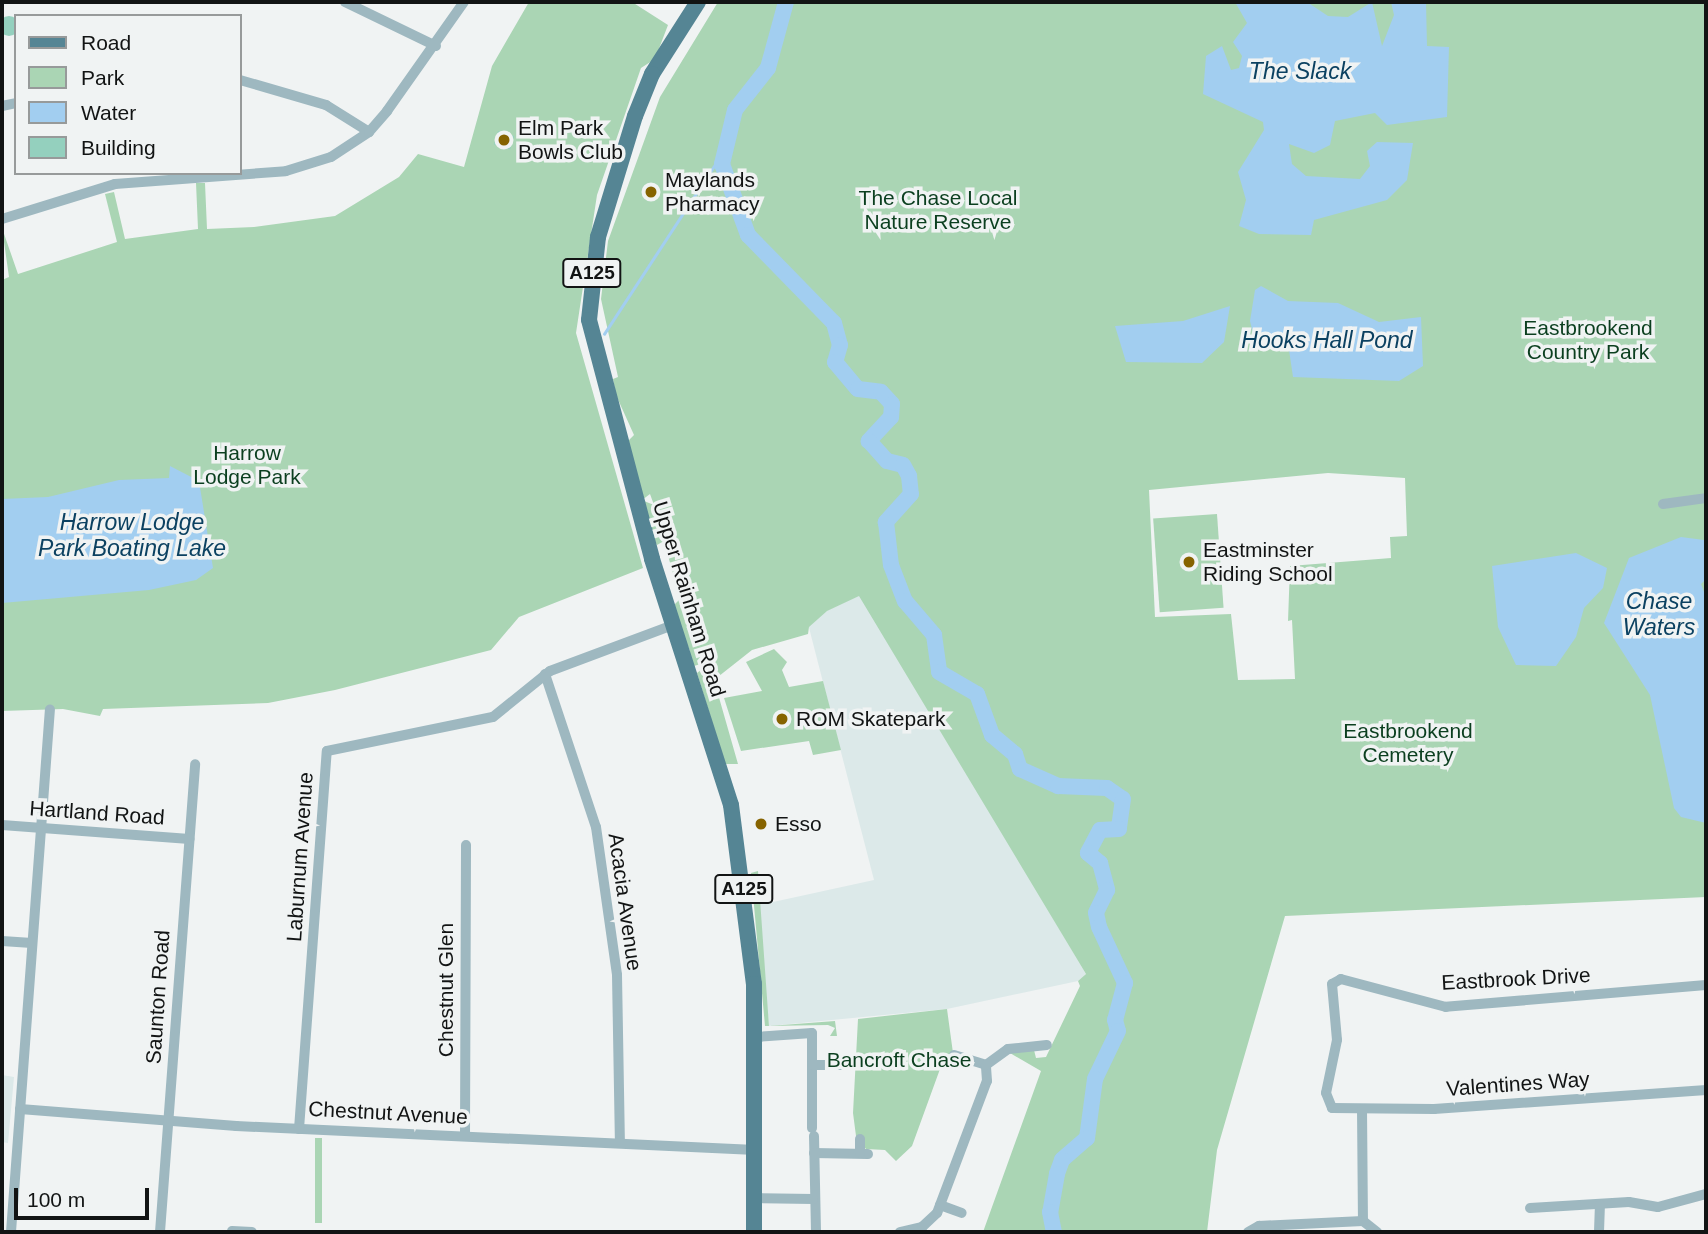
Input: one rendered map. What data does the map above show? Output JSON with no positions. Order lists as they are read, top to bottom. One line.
{"streets":{"main road":["A125","Upper Rainham Road"],"street":["Hartland Road","Laburnum Avenue","Acacia Avenue","Eastbrook Drive","Chestnut Glen","Saunton Road","Valentines Way","Chestnut Avenue"]},"crossings":[["Upper Rainham Road","Laburnum Avenue"],["Upper Rainham Road","Chestnut Avenue"],["Hartland Road","Saunton Road"],["Laburnum Avenue","Acacia Avenue"],["Laburnum Avenue","Chestnut Avenue"],["Acacia Avenue","Chestnut Avenue"],["Eastbrook Drive","Valentines Way"],["Chestnut Glen","Chestnut Avenue"],["Saunton Road","Chestnut Avenue"]],"water":["The Slack","Hooks Hall Pond","Harrow Lodge Park Boating Lake","Chase Waters"],"parks":["The Chase Local Nature Reserve","Eastbrookend Country Park","Harrow Lodge Park","Eastbrookend Cemetery","Bancroft Chase"],"places":["Elm Park Bowls Club","Maylands Pharmacy","Eastminster Riding School","ROM Skatepark","Esso"],"legend":["Road","Park","Water","Building"],"scale_bar":"100 m"}
